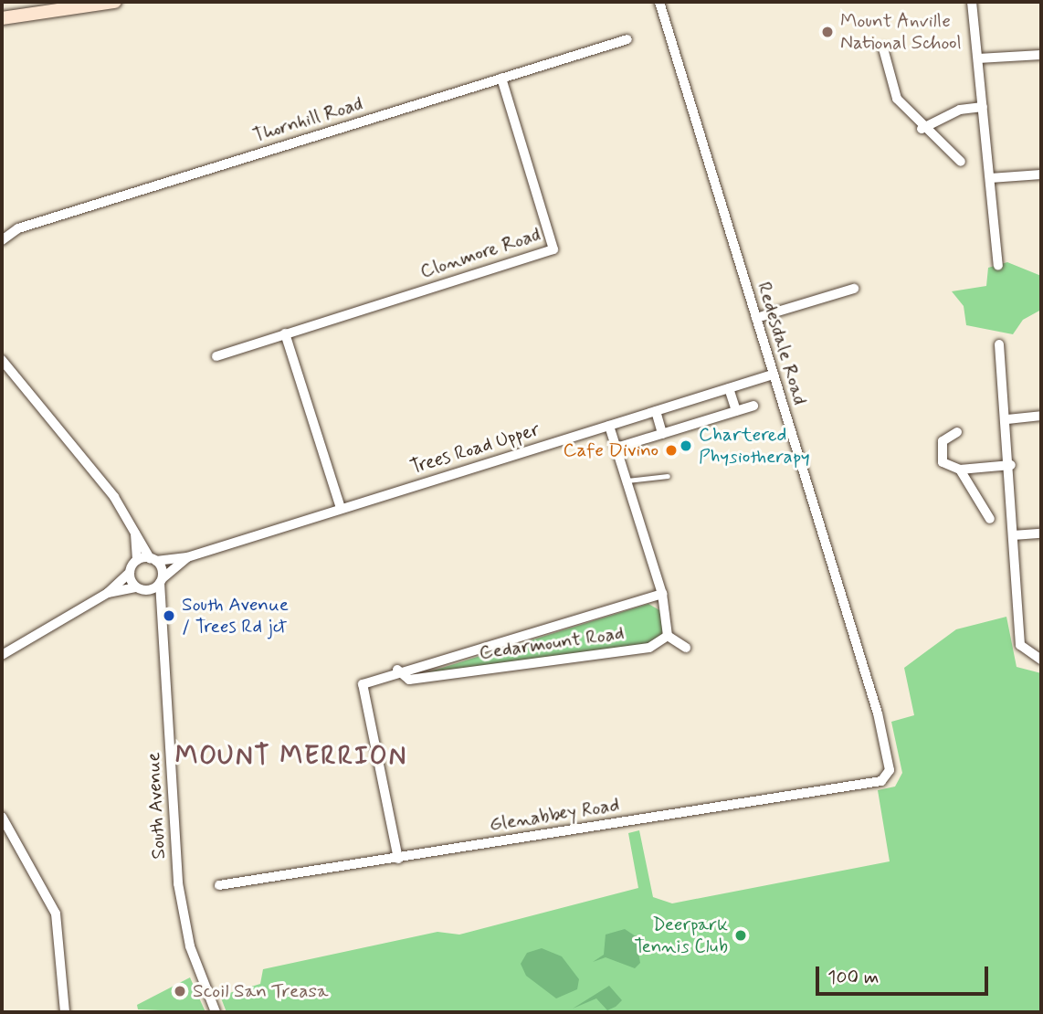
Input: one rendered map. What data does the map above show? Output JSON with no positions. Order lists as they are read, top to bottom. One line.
{"streets":{"street":["Thornhill Road","Clonmore Road","Redesdale Road","Trees Road Upper","Cedarmount Road","South Avenue","Glenabbey Road"]},"crossings":[["Thornhill Road","Clonmore Road"],["Redesdale Road","Trees Road Upper"],["Redesdale Road","Glenabbey Road"],["Cedarmount Road","Glenabbey Road"]],"districts":["MOUNT MERRION"],"places":["Mount Anville National School","Chartered Physiotherapy","Cafe Divino","South Avenue / Trees Rd jct","Deerpark Tennis Club","Scoil San Treasa"],"scale_bar":"100 m"}
